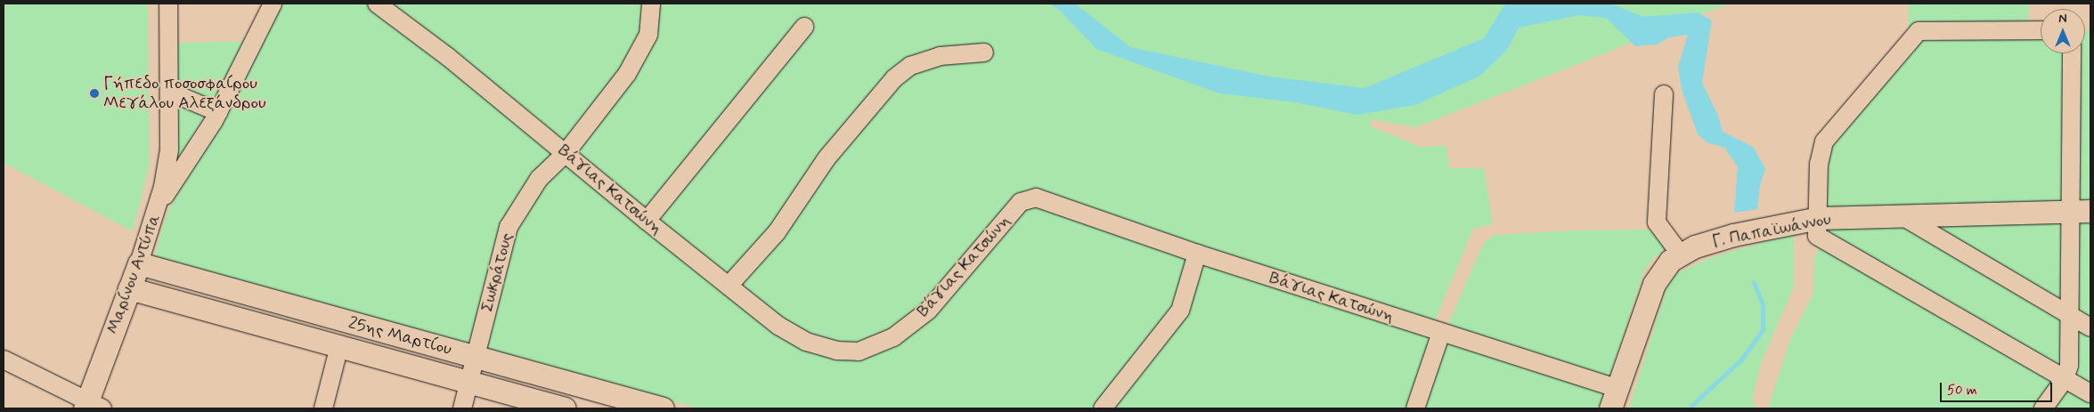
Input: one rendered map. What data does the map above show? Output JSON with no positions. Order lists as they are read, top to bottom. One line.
{"streets":{"street":["Βάγιας Κατσώνη","Γ. Παπαϊωάννου","Σωκράτους","Μαρίνου Αντύπα","25ης Μαρτίου"]},"crossings":[["Βάγιας Κατσώνη","Γ. Παπαϊωάννου"],["Βάγιας Κατσώνη","Σωκράτους"],["Σωκράτους","25ης Μαρτίου"],["Μαρίνου Αντύπα","25ης Μαρτίου"]],"places":["Γήπεδο ποσοσφαίρου Μεγάλου Αλεξάνδρου"],"scale_bar":"50 m","north":"top"}
